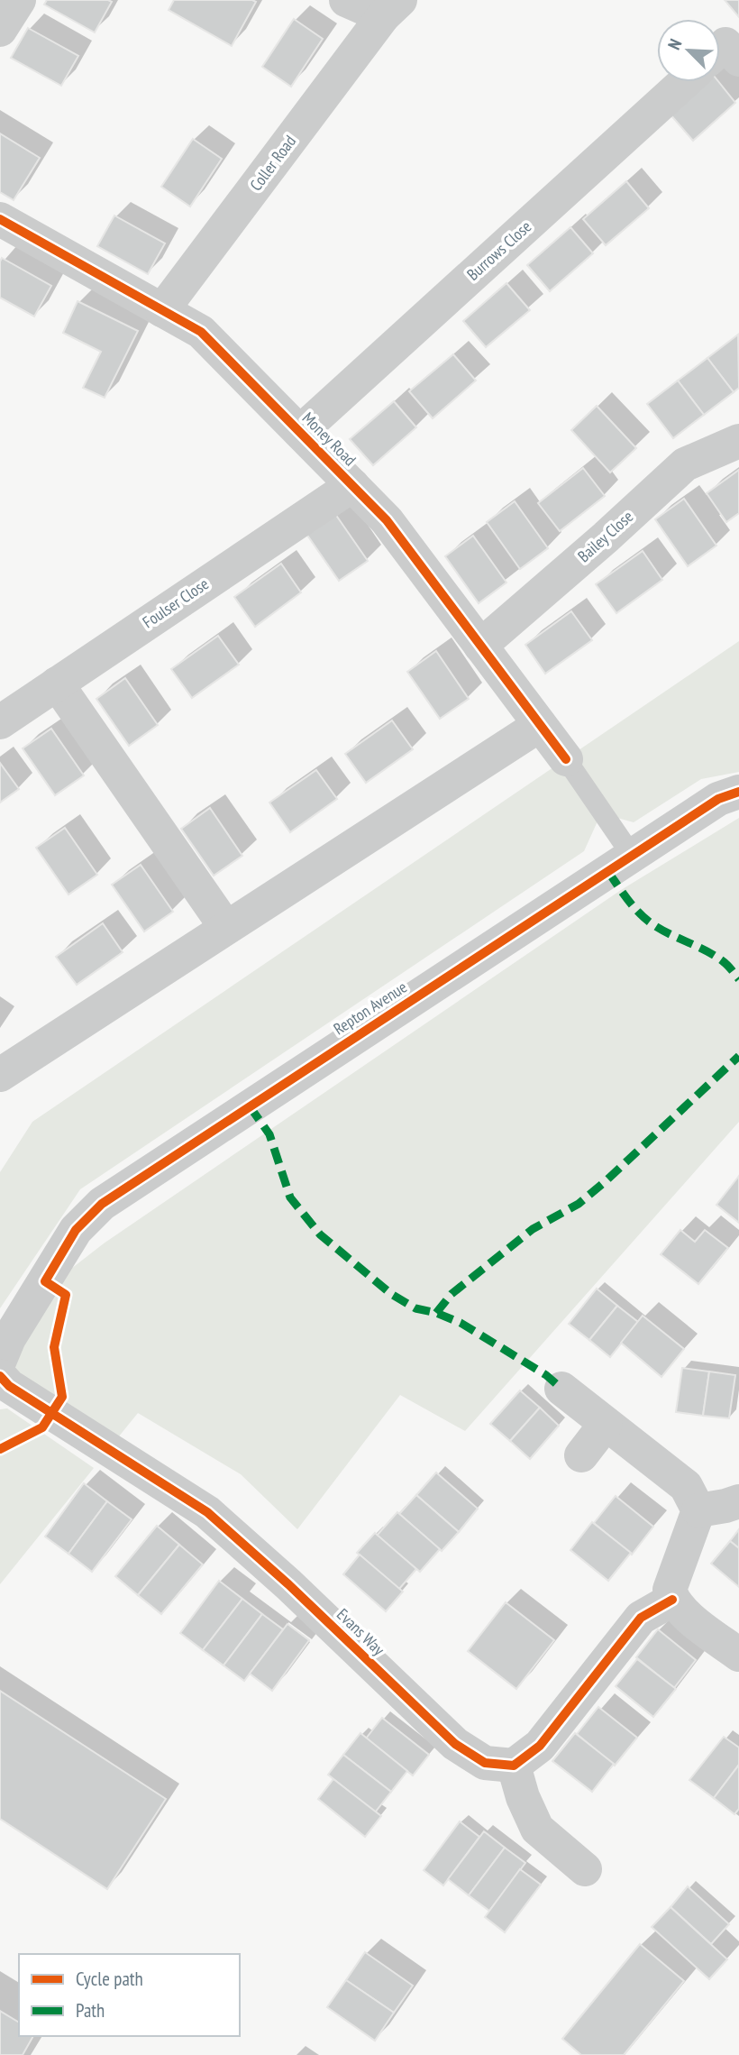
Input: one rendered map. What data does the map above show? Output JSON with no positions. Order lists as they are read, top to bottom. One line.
{"streets":{"street":["Coller Road","Burrows Close","Money Road","Bailey Close","Foulser Close","Repton Avenue","Evans Way"]},"crossings":[["Coller Road","Money Road"],["Burrows Close","Money Road"],["Money Road","Bailey Close"],["Money Road","Foulser Close"]],"legend":["Cycle path","Path"],"north":"top left"}
